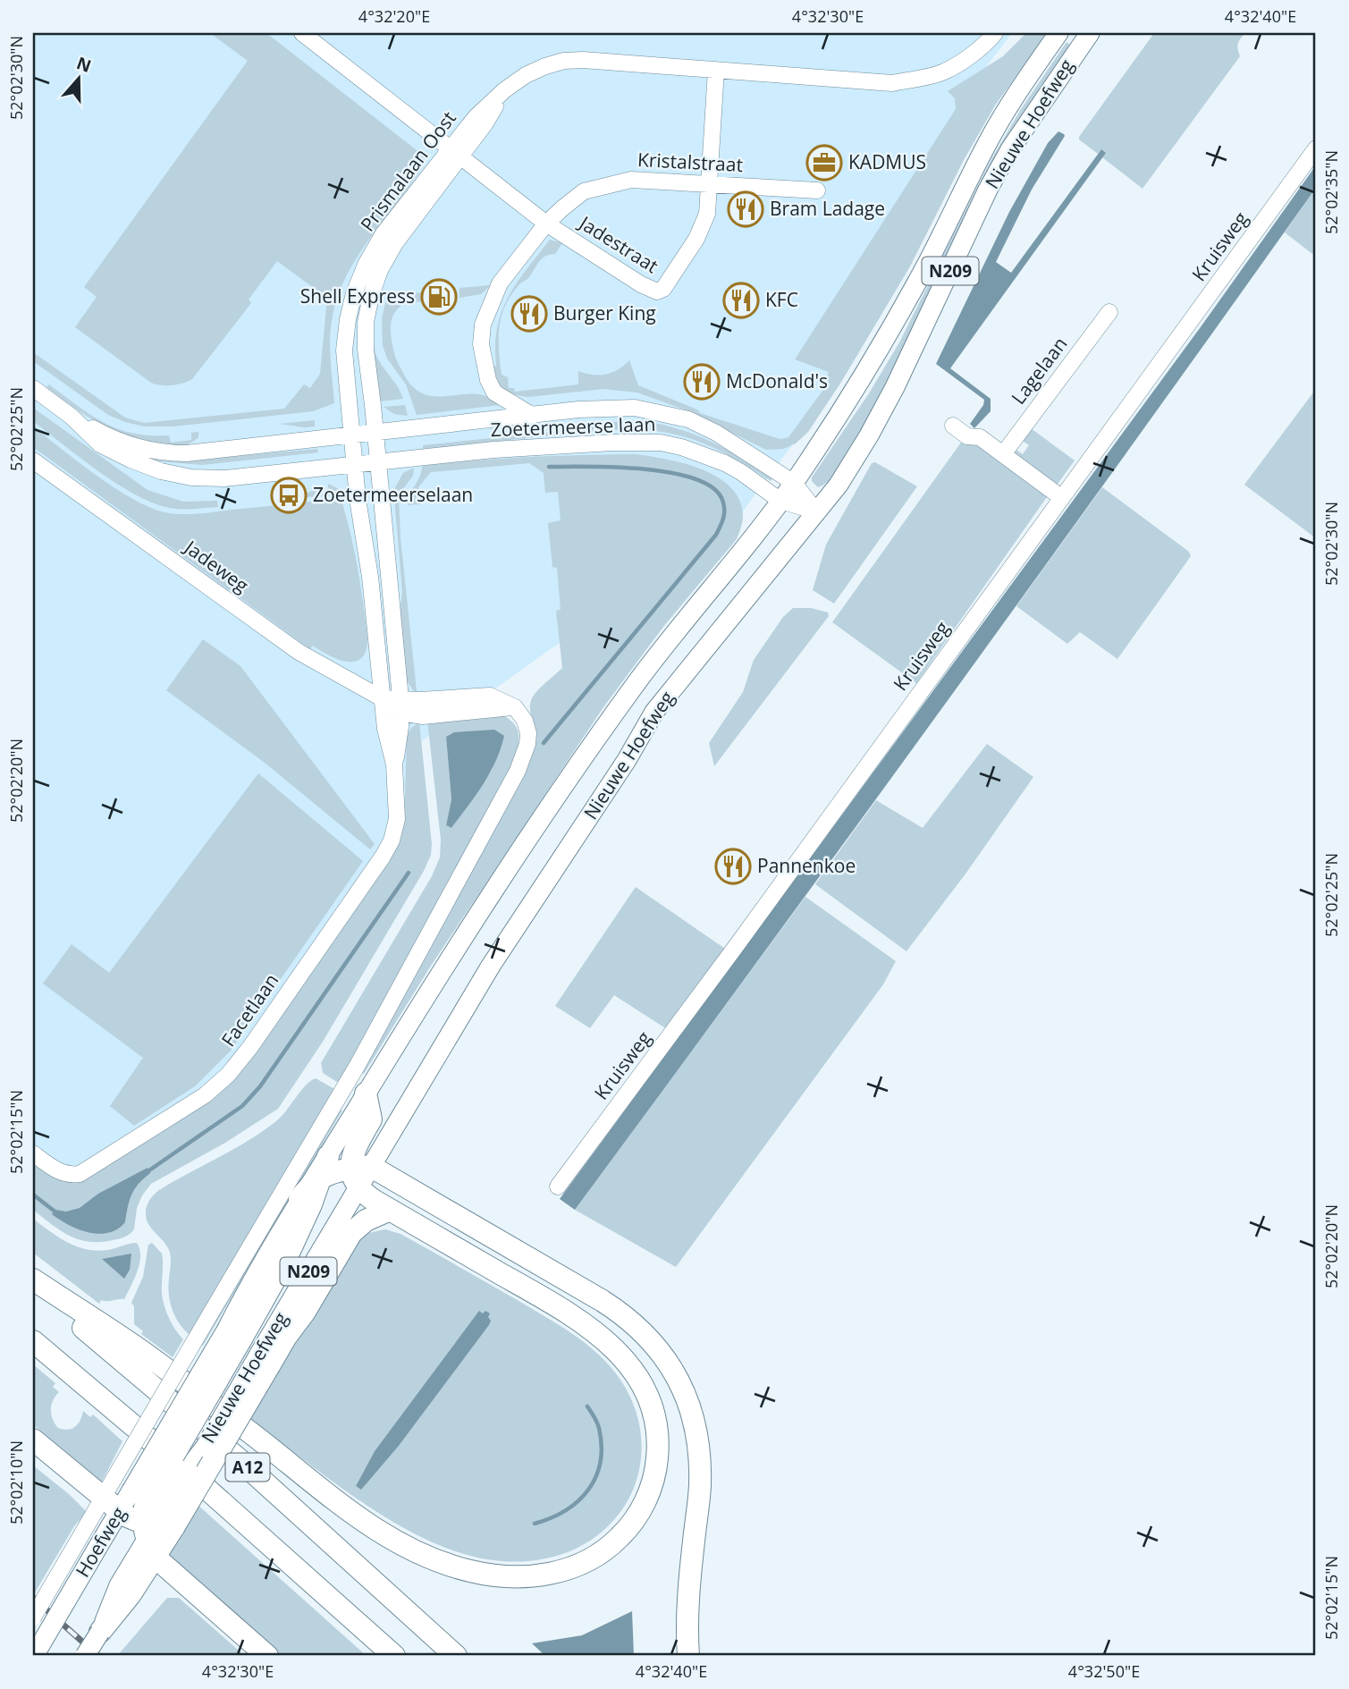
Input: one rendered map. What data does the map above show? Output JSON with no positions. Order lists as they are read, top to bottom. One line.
{"streets":{"highway":["N209","A12"],"main road":["Nieuwe Hoefweg","Hoefweg"],"street":["Kristalstraat","Prismalaan Oost","Jadestraat","Kruisweg","Lagelaan","Zoetermeerse laan","Jadeweg","Facetlaan"]},"crossings":[["Nieuwe Hoefweg","N209"],["Nieuwe Hoefweg","Zoetermeerse laan"],["Nieuwe Hoefweg","A12"],["Nieuwe Hoefweg","Hoefweg"],["Kristalstraat","Jadestraat"],["Kristalstraat","Zoetermeerse laan"],["Prismalaan Oost","Jadestraat"],["Prismalaan Oost","Zoetermeerse laan"],["Prismalaan Oost","Facetlaan"],["N209","A12"],["N209","Hoefweg"],["Zoetermeerse laan","Facetlaan"],["Jadeweg","Facetlaan"],["Jadeweg","Hoefweg"]],"places":{"office":["KADMUS"],"restaurant":["Bram Ladage","KFC","Burger King","McDonald's","Pannenkoe"],"fuel station":["Shell Express"],"bus stop":["Zoetermeerselaan"]},"north":"top","coordinates":["4°32'20\"E","4°32'30\"E","4°32'40\"E","52°02'30\"N","52°02'35\"N","52°02'25\"N","52°02'20\"N","52°02'15\"N","52°02'10\"N","4°32'50\"E"]}
